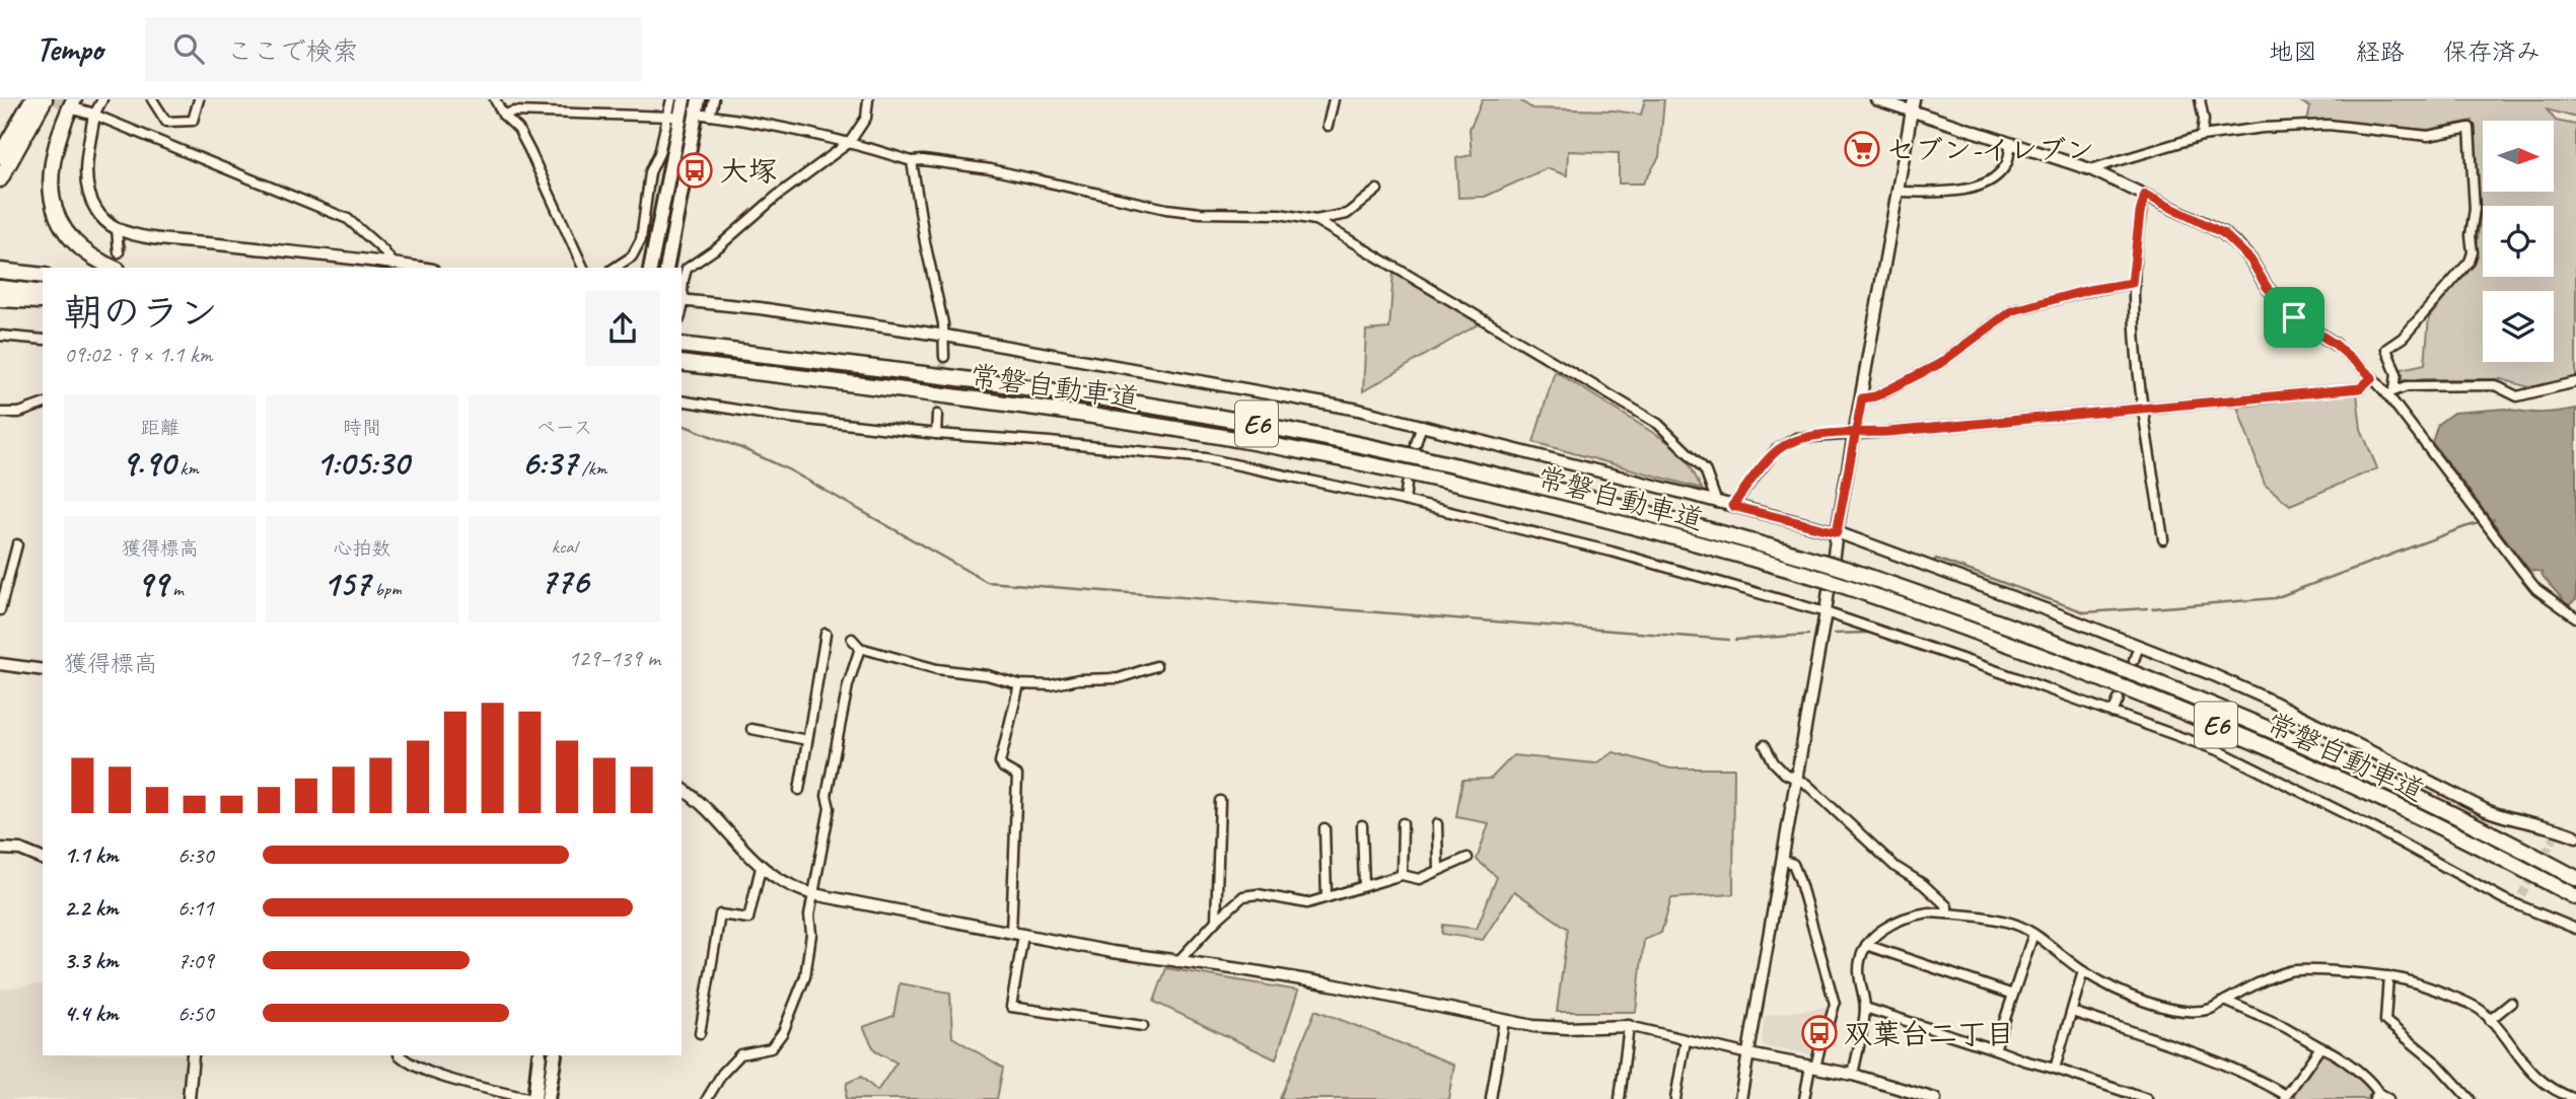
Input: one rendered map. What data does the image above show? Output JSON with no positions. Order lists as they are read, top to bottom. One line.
{"streets":{"highway":["常磐自動車道","E6"]},"places":{"supermarket":["セブン-イレブン"],"bus stop":["大塚","双葉台二丁目"]},"north":"right","page":{"header":"Tempo","search":"ここで検索","nav":["地図","経路","保存済み"],"heading":["朝のラン","09:02 · 9 × 1.1 km"],"stats":[["距離","9.90 km"],["時間","1:05:30"],["ペース","6:37 /km"],["獲得標高","99 m"],["心拍数","157 bpm"],["kcal","776"]],"chart":["獲得標高","129–139 m"],"list":[{"name":"1.1 km","note":"6:30"},{"name":"2.2 km","note":"6:11"},{"name":"3.3 km","note":"7:09"},{"name":"4.4 km","note":"6:50"}]}}
